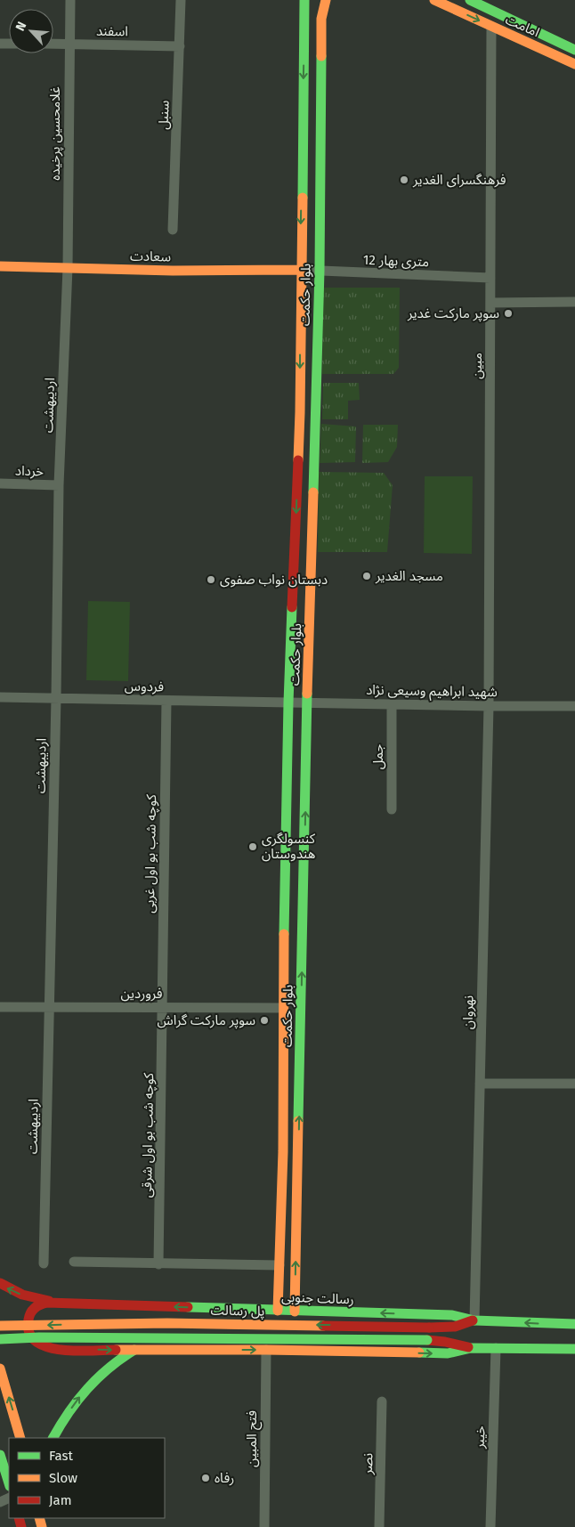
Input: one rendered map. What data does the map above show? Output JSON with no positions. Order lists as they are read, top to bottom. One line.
{"streets":{"street":["امامت","اسفند","سنبل","غلامحسین پرخیده","سعادت","12 متری بهار","بلوار حکمت","مبین","اردیبهشت","خرداد","فردوس","شهید ابراهیم وسیعی نژاد","جمل","کوچه شب بو اول غربی","فروردین","نهروان","کوچه شب بو اول شرقی","رسالت جنوبی","پل رسالت","خیبر","فتح المبین","نصر"]},"crossings":[["امامت","مبین"],["اسفند","سنبل"],["اسفند","غلامحسین پرخیده"],["غلامحسین پرخیده","سعادت"],["غلامحسین پرخیده","اردیبهشت"],["سعادت","12 متری بهار"],["سعادت","بلوار حکمت"],["سعادت","اردیبهشت"],["12 متری بهار","بلوار حکمت"],["12 متری بهار","مبین"],["بلوار حکمت","فردوس"],["بلوار حکمت","شهید ابراهیم وسیعی نژاد"],["بلوار حکمت","فروردین"],["بلوار حکمت","رسالت جنوبی"],["مبین","شهید ابراهیم وسیعی نژاد"],["مبین","نهروان"],["اردیبهشت","خرداد"],["اردیبهشت","فردوس"],["اردیبهشت","فروردین"],["فردوس","شهید ابراهیم وسیعی نژاد"],["فردوس","کوچه شب بو اول غربی"],["شهید ابراهیم وسیعی نژاد","جمل"],["شهید ابراهیم وسیعی نژاد","نهروان"],["کوچه شب بو اول غربی","فروردین"],["کوچه شب بو اول غربی","کوچه شب بو اول شرقی"],["فروردین","کوچه شب بو اول شرقی"],["نهروان","رسالت جنوبی"],["نهروان","پل رسالت"],["رسالت جنوبی","پل رسالت"]],"places":["فرهنگسرای الغدیر","سوپر مارکت غدیر","مسجد الغدیر","دبستان نواب صفوی","کنسولگری هندوستان","سوپر مارکت گراش","رفاه"],"legend":["Fast","Slow","Jam"],"north":"top left"}
